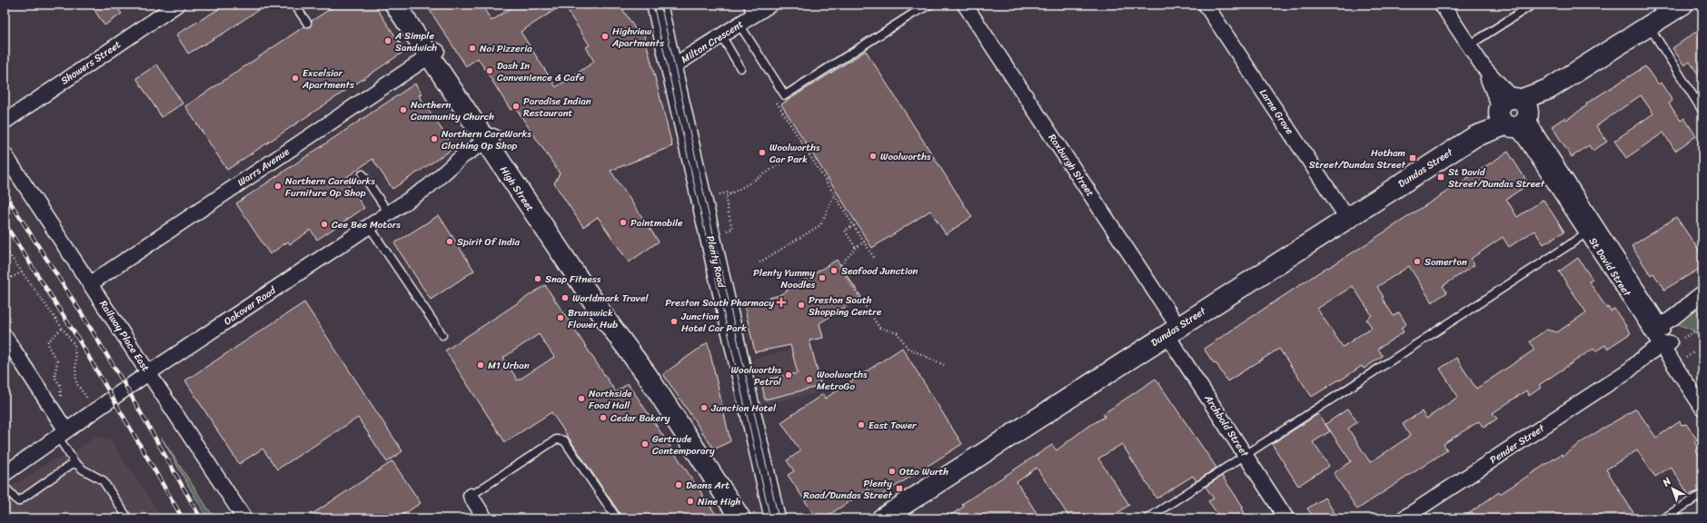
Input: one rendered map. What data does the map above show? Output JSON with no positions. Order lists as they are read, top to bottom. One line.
{"streets":{"main road":["Dundas Street","High Street","Plenty Road"],"street":["Milton Crescent","Showers Street","Larne Grove","Roxburgh Street","Warrs Avenue","St David Street","Oakover Road","Railway Place East","Archbold Street","Pender Street"]},"crossings":[["Milton Crescent","Plenty Road"],["Larne Grove","Dundas Street"],["Roxburgh Street","Dundas Street"],["Roxburgh Street","Archbold Street"],["Warrs Avenue","High Street"],["Warrs Avenue","Railway Place East"],["Dundas Street","St David Street"],["Dundas Street","Archbold Street"],["High Street","Oakover Road"],["St David Street","Pender Street"],["Oakover Road","Railway Place East"]],"places":{"other":["Highview Apartments","A Simple Sandwich","Noi Pizzeria","Dash In Convenience & Cafe","Excelsior Apartments","Paradise Indian Restaurant","Northern Community Church","Northern CareWorks Clothing Op Shop","Woolworths Car Park","Woolworths","Northern CareWorks Furniture Op Shop","Paintmobile","Cee Bee Motors","Spirit Of India","Somerton","Seafood Junction","Plenty Yummy Noodles","Snap Fitness","Worldmark Travel","Preston South Shopping Centre","Brunswick Flower Hub","Junction Hotel Car Park","M1 Urban","Woolworths Petrol","Woolworths MetroGo","Northside Food Hall","Junction Hotel","Cedar Bakery","East Tower","Gertrude Contemporary","Otto Wurth","Deans Art","Nine High"],"transit":["Hotham Street/Dundas Street","St David Street/Dundas Street","Plenty Road/Dundas Street"],"health":["Preston South Pharmacy"]},"north":"top left"}
